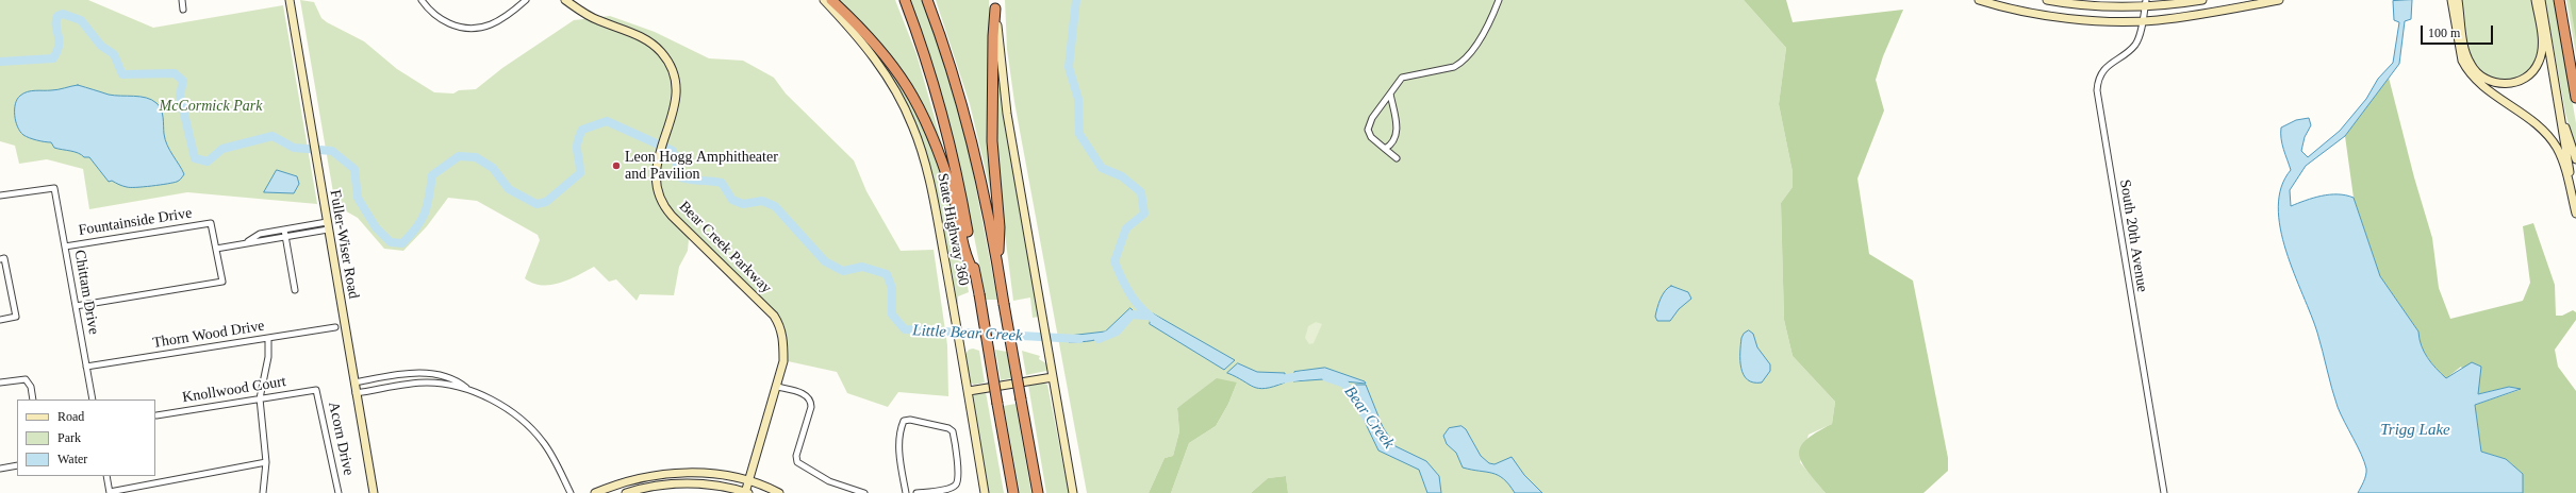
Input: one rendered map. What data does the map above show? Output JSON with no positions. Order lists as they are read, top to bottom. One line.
{"streets":{"main road":["State Highway 360","Fuller-Wiser Road","Bear Creek Parkway"],"street":["Fountainside Drive","South 20th Avenue","Chittam Drive","Thorn Wood Drive","Knollwood Court","Acorn Drive"]},"crossings":[["Fountainside Drive","Chittam Drive"],["Chittam Drive","Thorn Wood Drive"],["Knollwood Court","Acorn Drive"]],"water":["Little Bear Creek","Bear Creek","Trigg Lake"],"parks":["McCormick Park"],"places":["Leon Hogg Amphitheater and Pavilion"],"legend":["Road","Park","Water"],"scale_bar":"100 m"}
